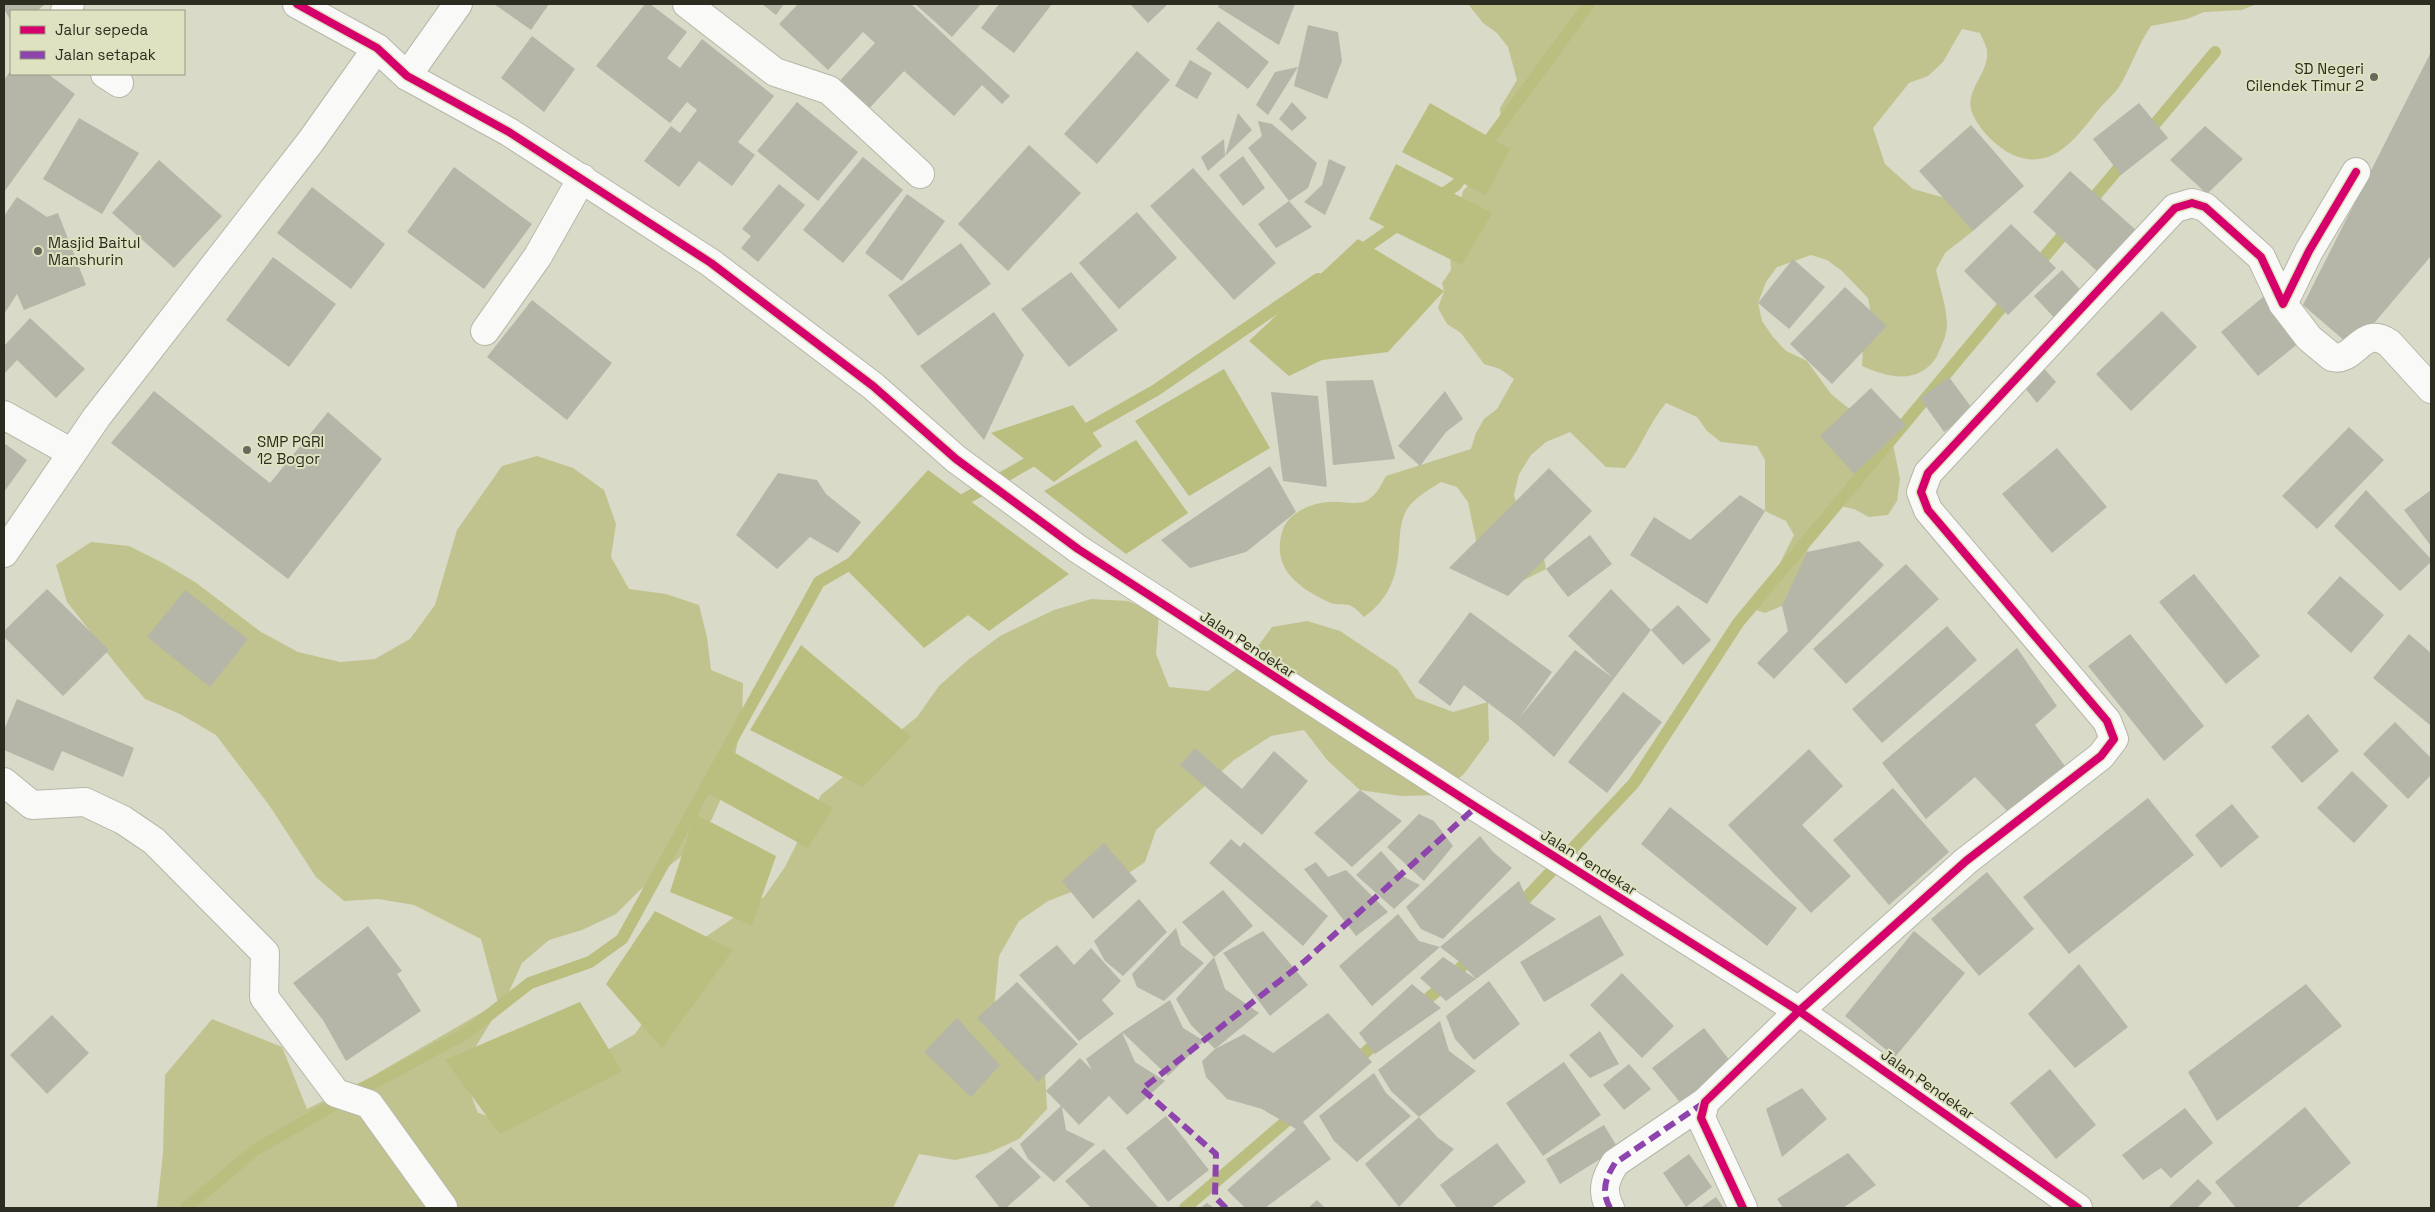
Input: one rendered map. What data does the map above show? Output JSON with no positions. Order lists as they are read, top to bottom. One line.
{"streets":{"street":["Jalan Pendekar"]},"places":["SD Negeri Cilendek Timur 2","Masjid Baitul Manshurin","SMP PGRI 12 Bogor"],"legend":["Jalur sepeda","Jalan setapak"]}
